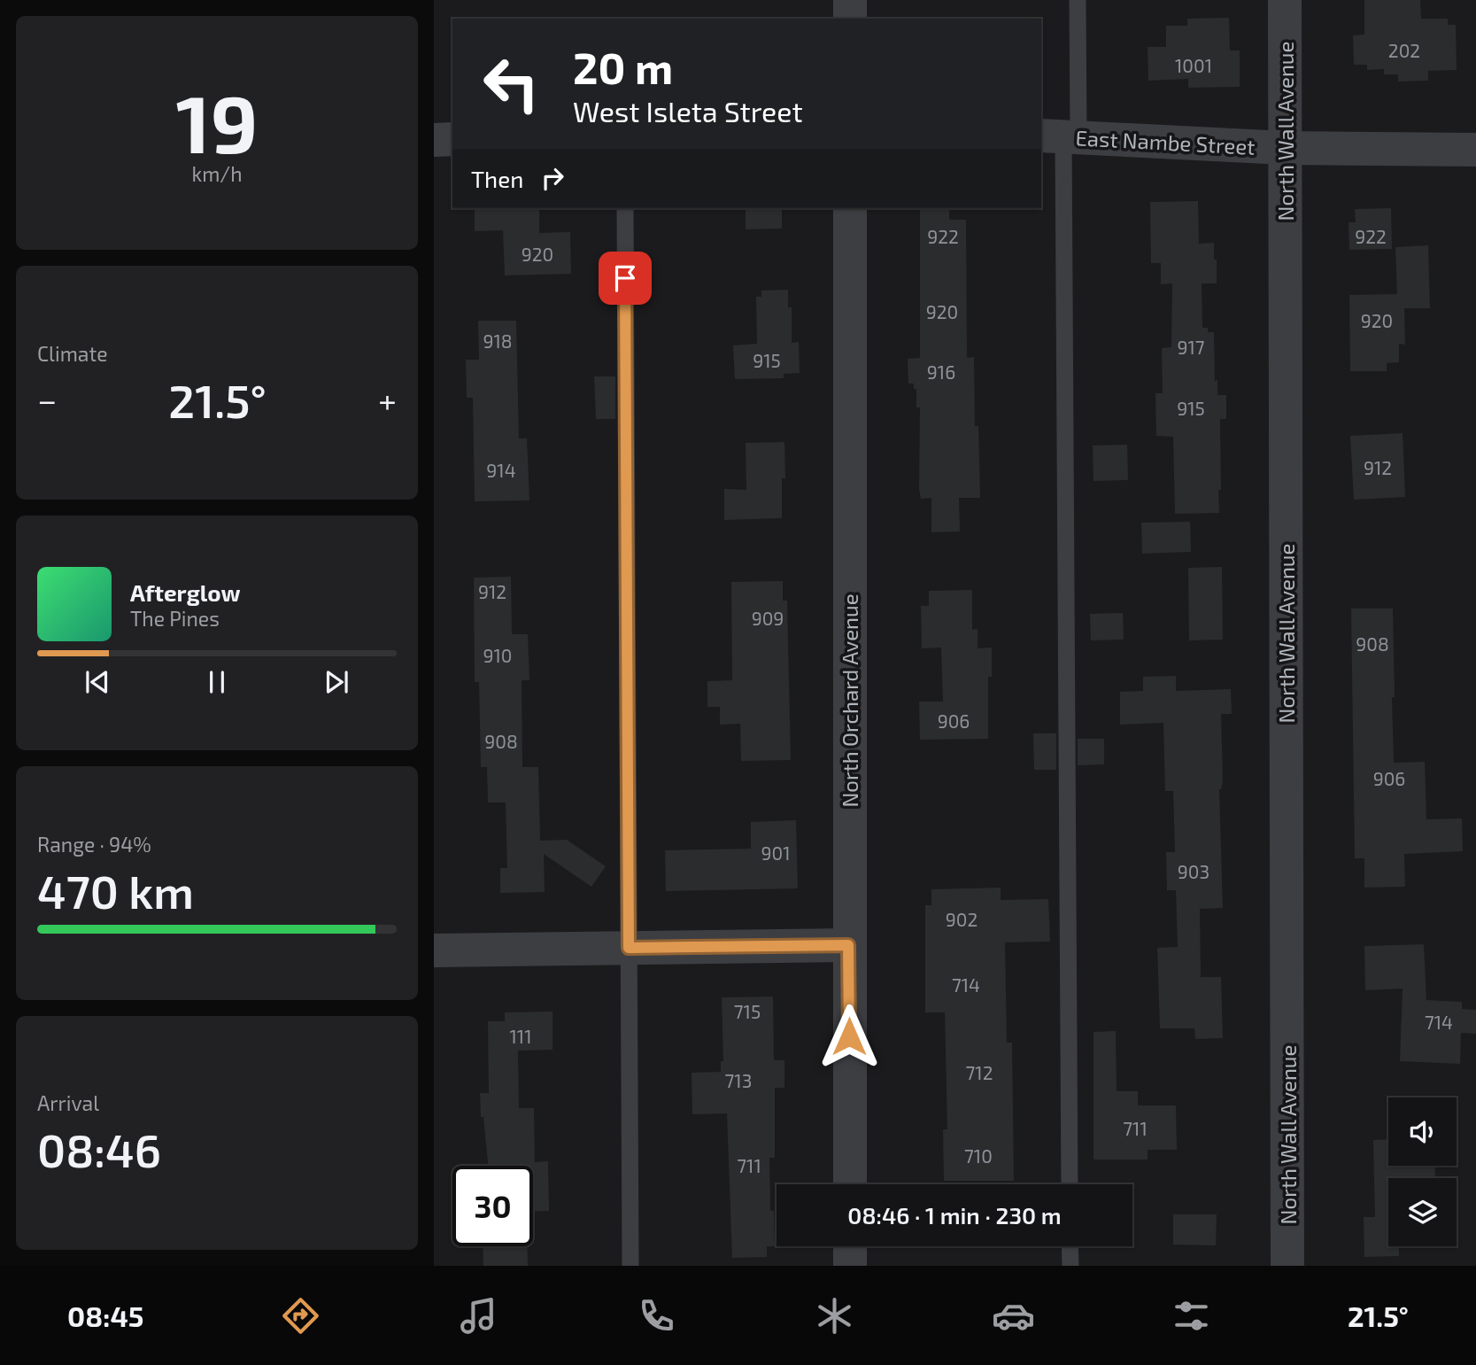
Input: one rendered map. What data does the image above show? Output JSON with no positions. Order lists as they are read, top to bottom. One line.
{"streets":{"street":["North Wall Avenue","East Nambe Street","North Orchard Avenue"]},"crossings":[["North Wall Avenue","East Nambe Street"]],"house_numbers":["202","1001","922","922","920","920","920","918","917","915","916","915","912","914","912","909","908","910","906","908","906","901","903","902","714","715","714","111","712","713","711","710","711"],"page":{"tile":[["19","km/h"],"Climate",["Range · 94%","470 km"],["Arrival","08:46"]],"turn":["20 m","West Isleta Street"],"then":"Then","heat":["−","21.5°","+"],"song":["Afterglow","The Pines"],"limit":"30","trip":"08:46 · 1 min · 230 m","tabs":["08:45","21.5°"]}}
